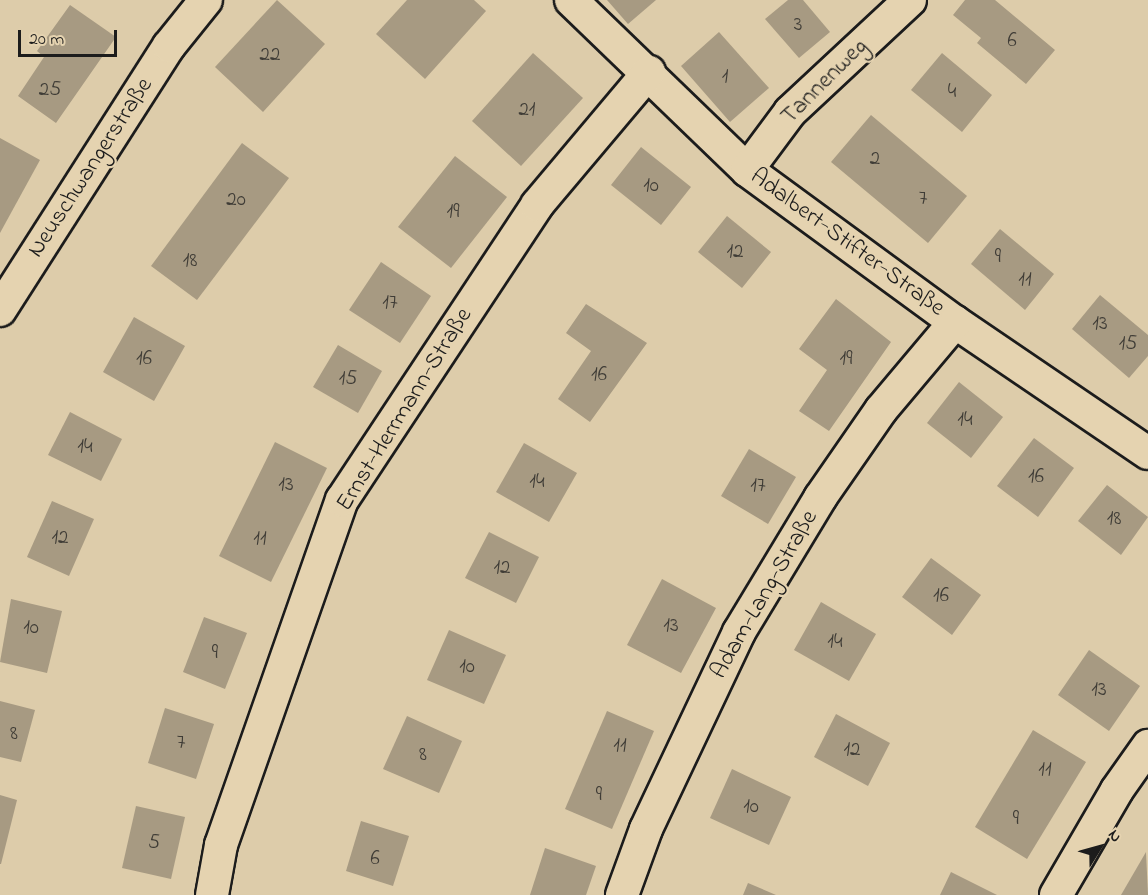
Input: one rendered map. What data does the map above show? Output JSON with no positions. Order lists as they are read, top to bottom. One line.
{"streets":{"street":["Tannenweg","Neuschwangerstraße","Adalbert-Stifter-Straße","Ernst-Herrmann-Straße","Adam-Lang-Straße"]},"crossings":[["Tannenweg","Adalbert-Stifter-Straße"],["Adalbert-Stifter-Straße","Ernst-Herrmann-Straße"],["Adalbert-Stifter-Straße","Adam-Lang-Straße"]],"house_numbers":["3","6","22","1","25","4","21","2","10","7","20","19","12","9","18","11","17","13","15","16","19","16","15","14","14","16","14","13","17","18","12","11","12","16","13","10","14","9","10","13","8","7","11","12","8","11","9","10","9","5","6"],"scale_bar":"20 m","north":"top right"}
